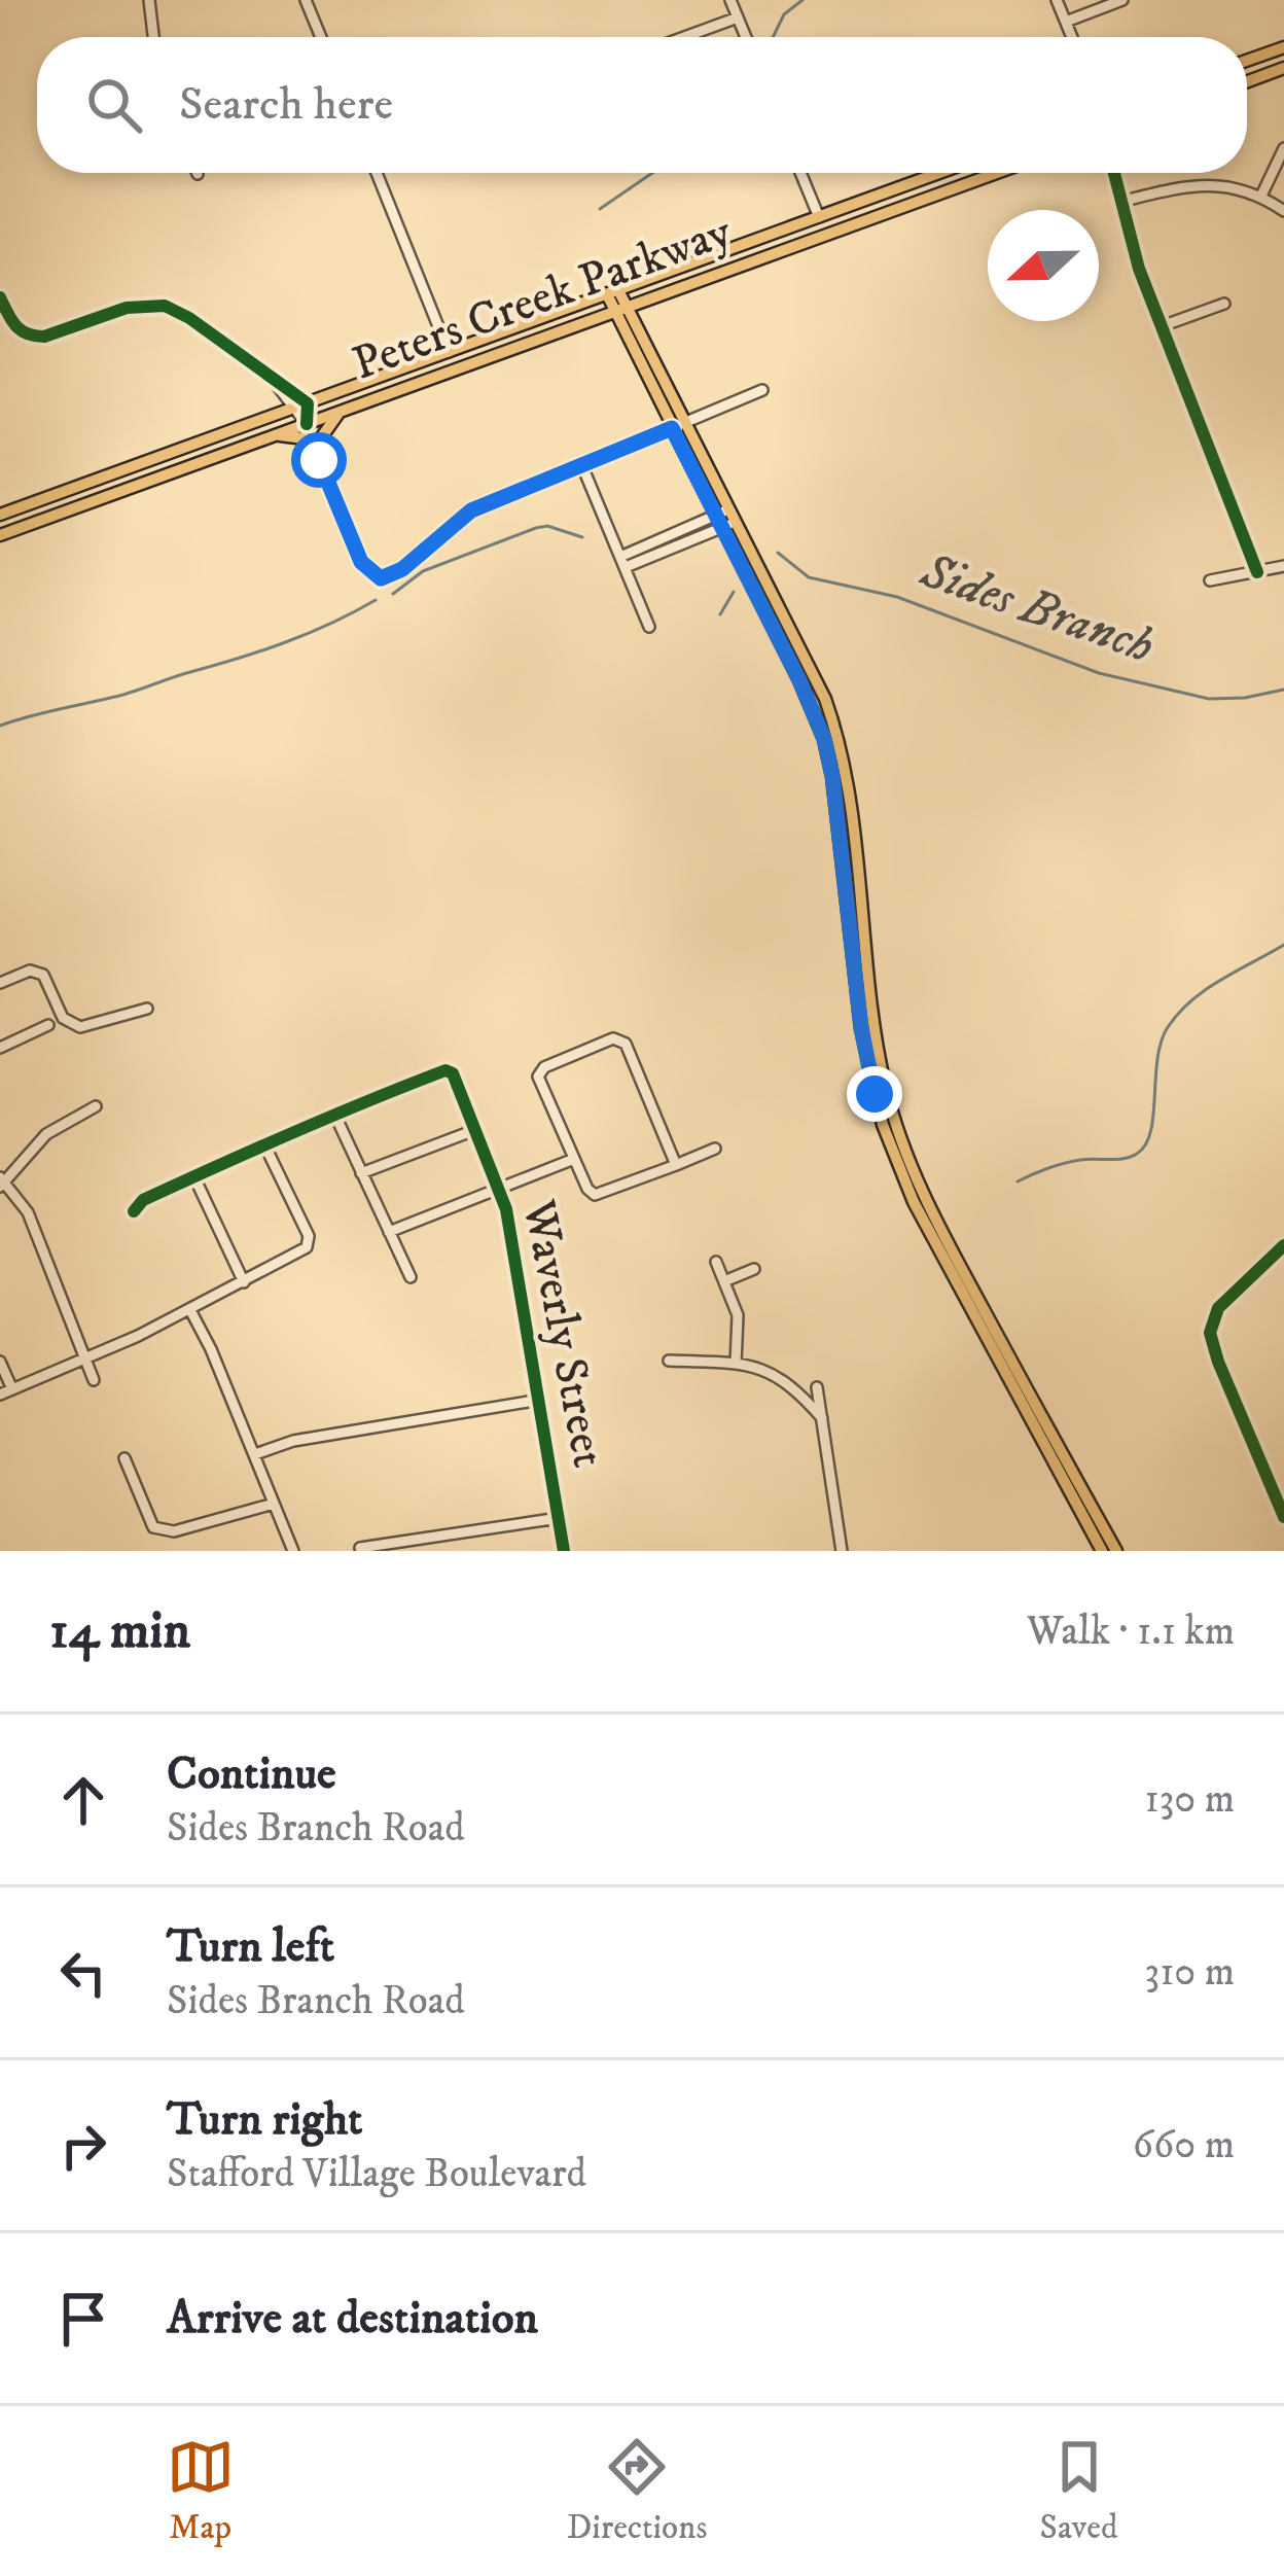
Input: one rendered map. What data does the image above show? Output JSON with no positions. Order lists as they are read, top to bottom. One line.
{"streets":{"main road":["Peters Creek Parkway"],"street":["Waverly Street"]},"water":["Sides Branch"],"north":"left","page":{"search":"Search here","heading":["14 min","Walk · 1.1 km"],"list":[["Continue","Sides Branch Road","130 m"],["Turn left","Sides Branch Road","310 m"],["Turn right","Stafford Village Boulevard","660 m"],"Arrive at destination"],"nav":["Map","Directions","Saved"]}}
